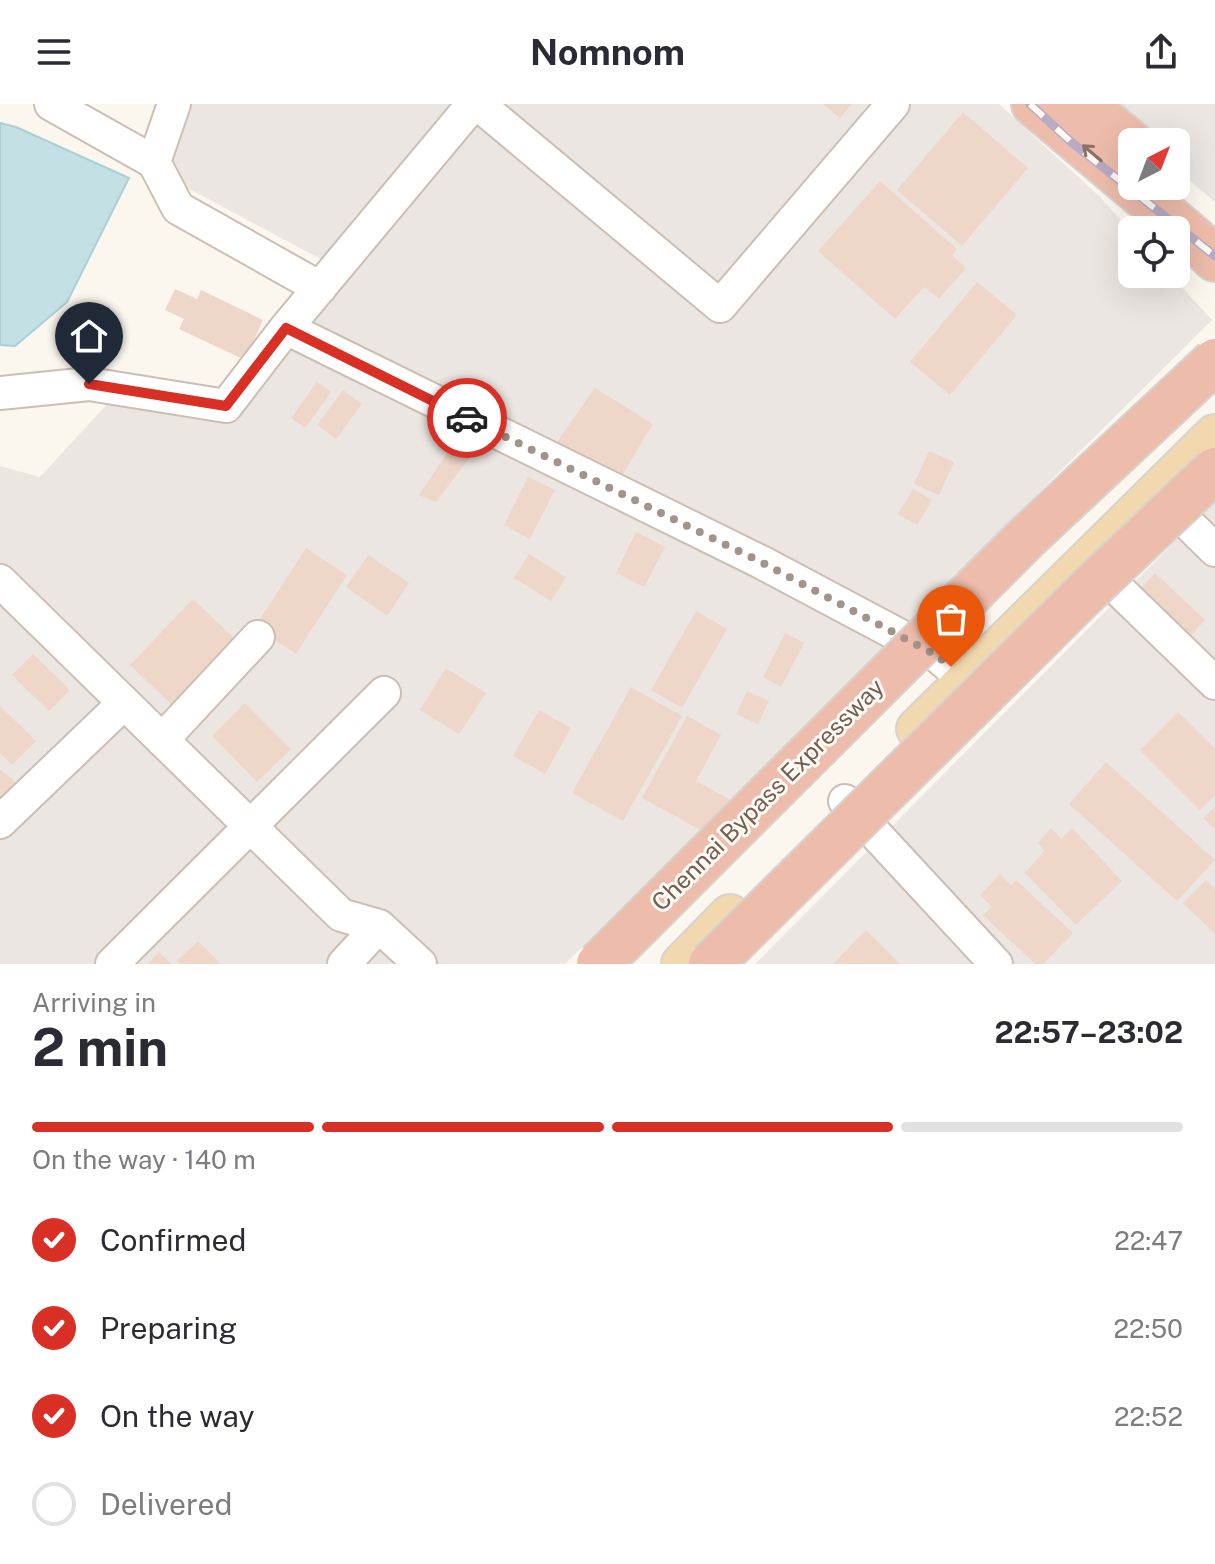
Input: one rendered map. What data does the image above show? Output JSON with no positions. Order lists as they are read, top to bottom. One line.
{"streets":{"highway":["Chennai Bypass Expressway"]},"north":"top right","page":{"header":"Nomnom","heading":["2 min","Arriving in","22:57–23:02"],"bar":"On the way · 140 m","list":[["Confirmed","22:47"],["Preparing","22:50"],["On the way","22:52"],"Delivered"]}}
